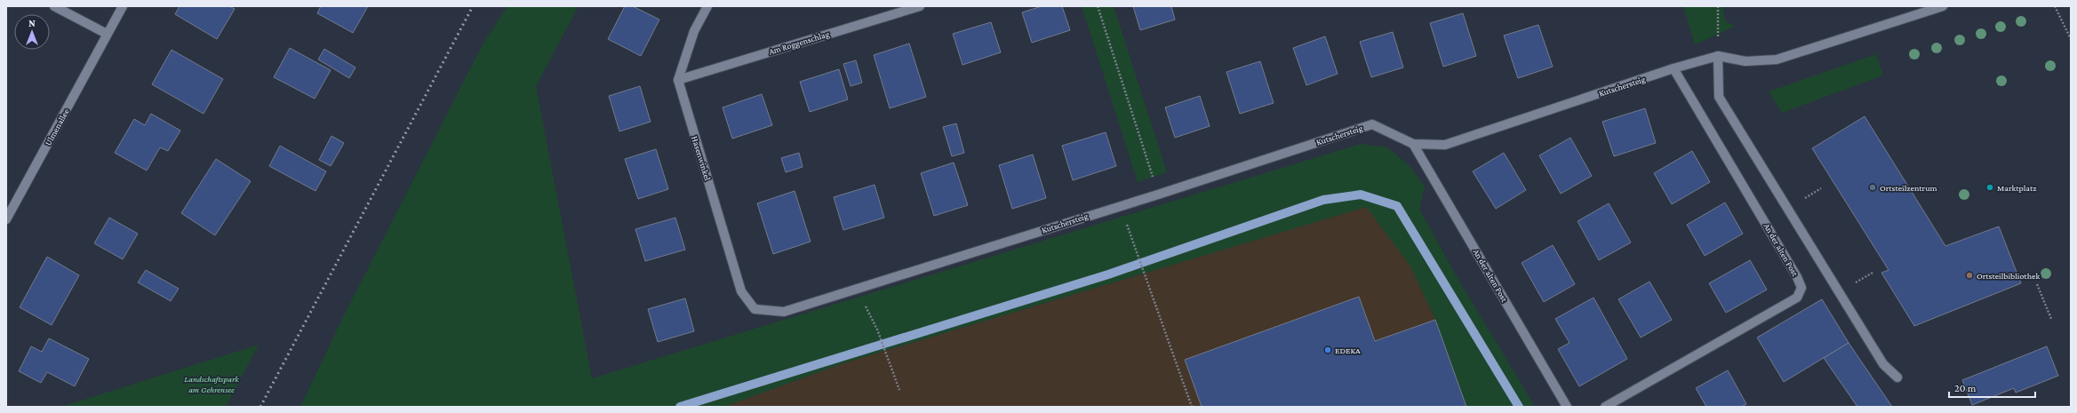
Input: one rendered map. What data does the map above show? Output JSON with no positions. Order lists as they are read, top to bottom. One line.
{"streets":{"street":["Am Roggenschlag","Kutschersteig","Ulmenallee","Hasenwinkel","An der alten Post"]},"crossings":[["Am Roggenschlag","Hasenwinkel"],["Kutschersteig","Hasenwinkel"],["Kutschersteig","An der alten Post"]],"parks":["Landschaftspark am Gehrensee"],"places":["Ortsteilzentrum","Marktplatz","Ortsteilbibliothek","EDEKA"],"scale_bar":"20 m","north":"top"}
